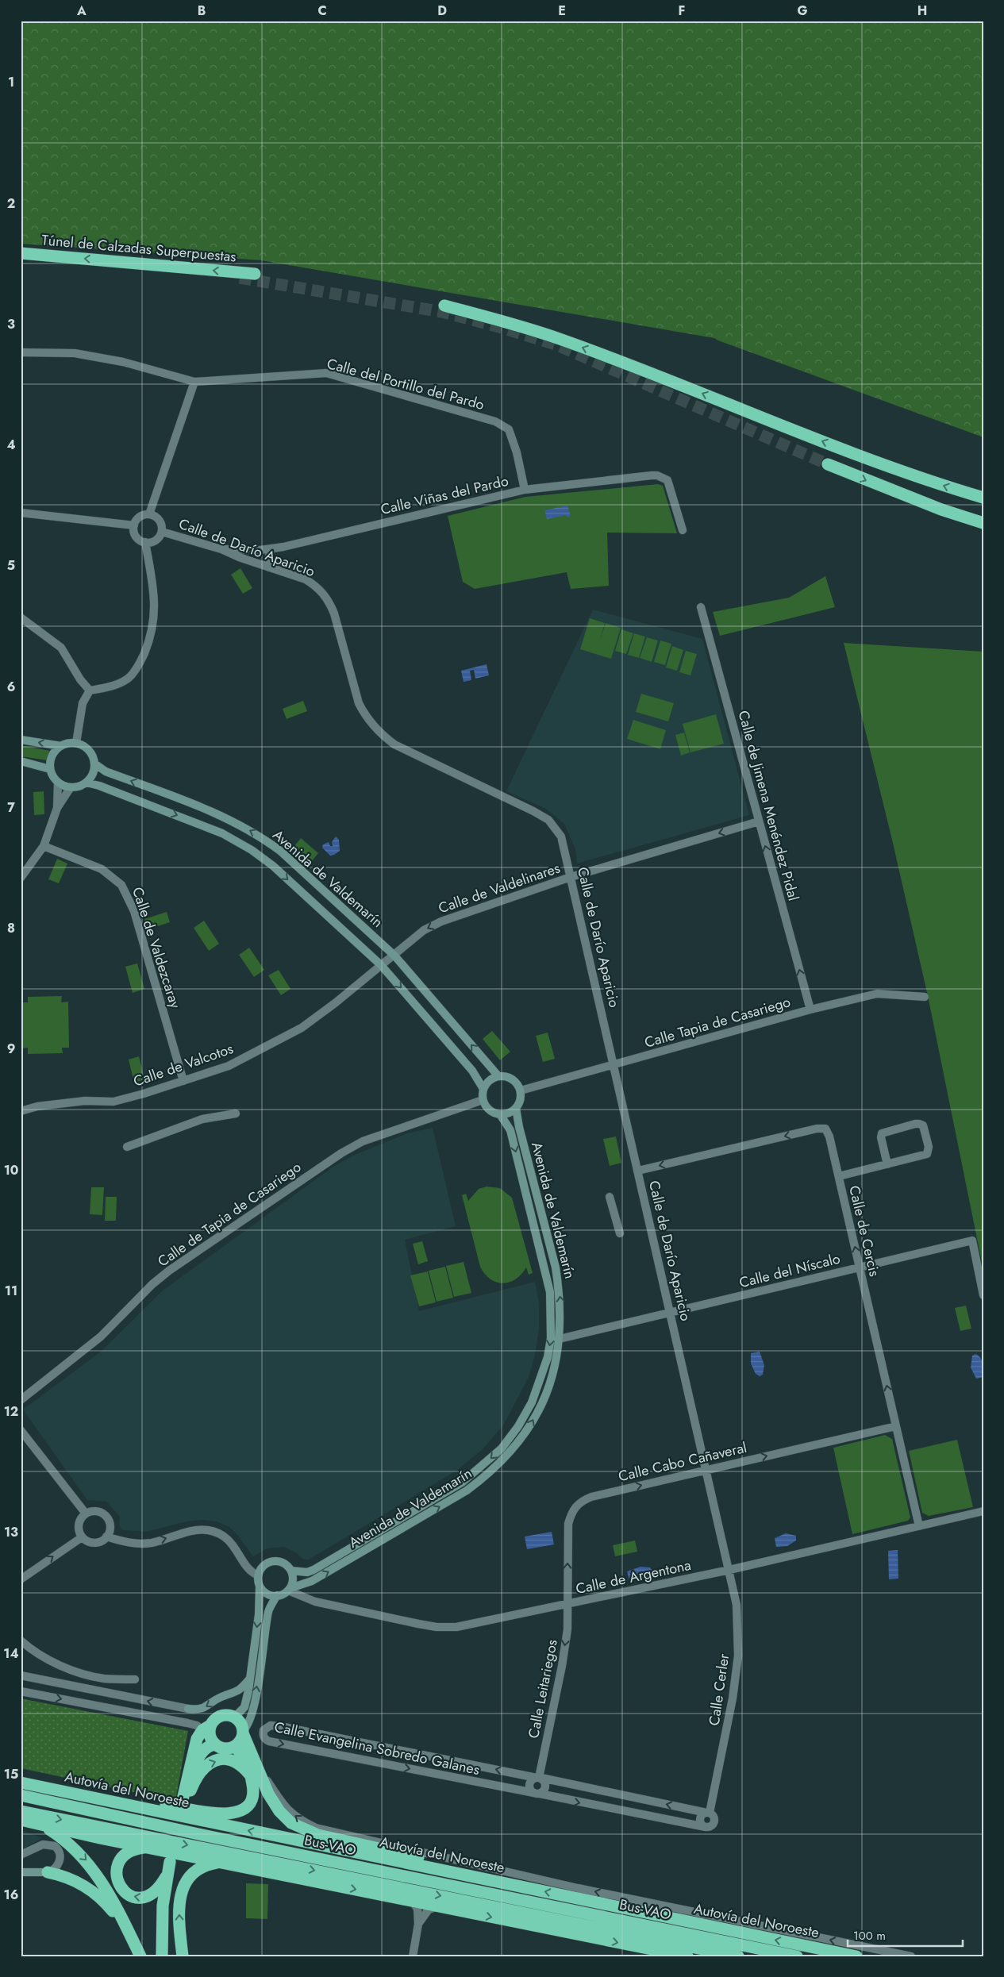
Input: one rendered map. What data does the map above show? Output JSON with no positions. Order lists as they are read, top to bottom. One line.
{"streets":{"highway":["Túnel de Calzadas Superpuestas","Autovía del Noroeste","Bus-VAO"],"street":["Calle del Portillo del Pardo","Calle Viñas del Pardo","Calle de Darío Aparicio","Calle de Jimena Menéndez Pidal","Avenida de Valdemarín","Calle de Valdelinares","Calle de Valdezcaray","Calle Tapia de Casariego","Calle de Valcotos","Calle de Tapia de Casariego","Calle de Cercis","Calle del Níscalo","Calle Cabo Cañaveral","Calle de Argentona","Calle Leitariegos","Calle Cerler","Calle Evangelina Sobredo Galanes"]},"crossings":[["Calle del Portillo del Pardo","Calle Viñas del Pardo"],["Calle Viñas del Pardo","Calle de Darío Aparicio"],["Calle de Darío Aparicio","Calle de Valdelinares"],["Calle de Darío Aparicio","Calle Tapia de Casariego"],["Calle de Darío Aparicio","Calle de Cercis"],["Calle de Darío Aparicio","Calle del Níscalo"],["Calle de Darío Aparicio","Calle Cabo Cañaveral"],["Calle de Darío Aparicio","Calle de Argentona"],["Calle de Darío Aparicio","Calle Cerler"],["Calle de Jimena Menéndez Pidal","Calle de Valdelinares"],["Calle de Jimena Menéndez Pidal","Calle Tapia de Casariego"],["Avenida de Valdemarín","Calle de Valdelinares"],["Avenida de Valdemarín","Calle Tapia de Casariego"],["Avenida de Valdemarín","Calle de Valcotos"],["Avenida de Valdemarín","Calle de Tapia de Casariego"],["Avenida de Valdemarín","Calle del Níscalo"],["Avenida de Valdemarín","Calle de Argentona"],["Calle de Valdelinares","Calle de Valcotos"],["Calle de Valdezcaray","Calle de Valcotos"],["Calle Tapia de Casariego","Calle de Tapia de Casariego"],["Calle de Cercis","Calle del Níscalo"],["Calle de Cercis","Calle Cabo Cañaveral"],["Calle de Cercis","Calle de Argentona"],["Calle Cabo Cañaveral","Calle de Argentona"],["Calle Cabo Cañaveral","Calle Leitariegos"],["Calle de Argentona","Calle Leitariegos"],["Calle de Argentona","Calle Cerler"],["Calle Leitariegos","Calle Evangelina Sobredo Galanes"],["Calle Cerler","Calle Evangelina Sobredo Galanes"]],"one_way":["Túnel de Calzadas Superpuestas","Calle de Jimena Menéndez Pidal","Calle de Valdelinares","Calle Cabo Cañaveral","Calle Leitariegos"],"scale_bar":"100 m","grid":{"columns":["A","B","C","D","E","F","G","H"],"rows":["1","2","3","4","5","6","7","8","9","10","11","12","13","14","15","16"]}}
